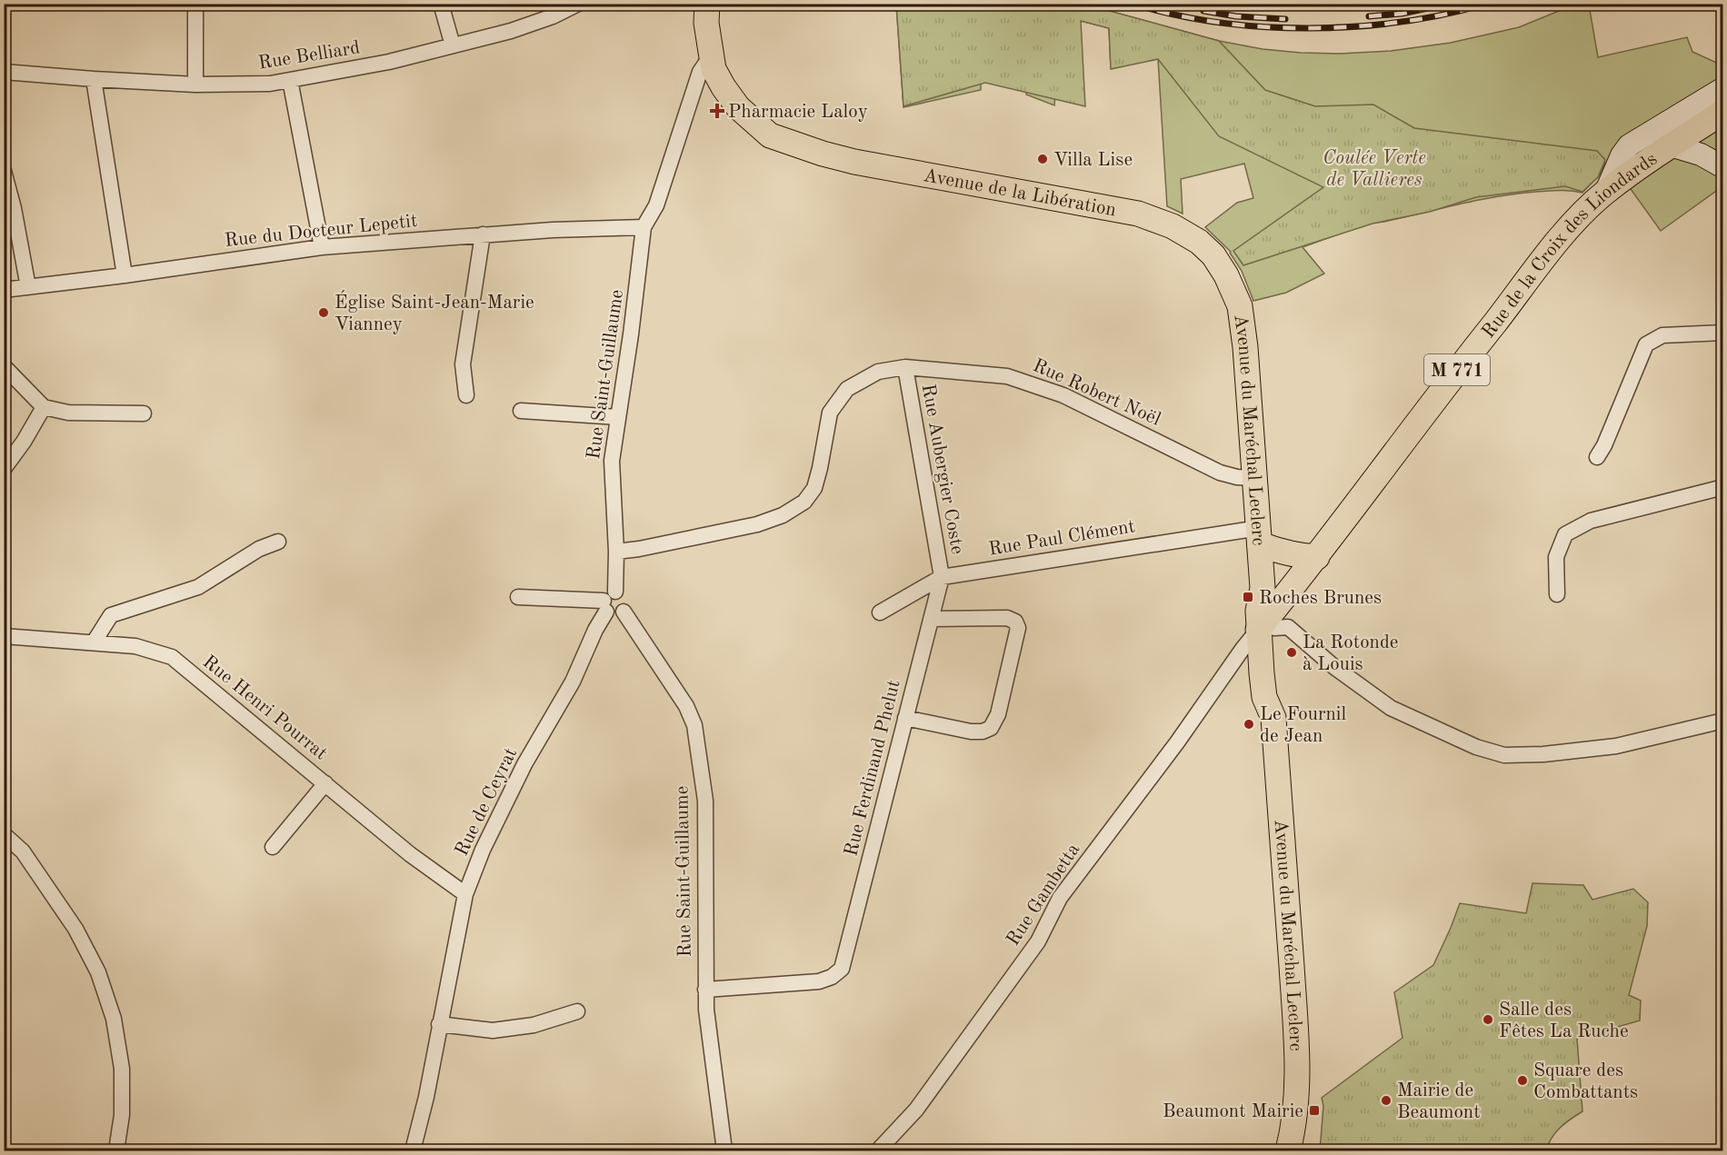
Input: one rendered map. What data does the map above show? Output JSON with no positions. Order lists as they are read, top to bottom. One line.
{"streets":{"main road":["Avenue de la Libération","Rue de la Croix des Liondards","M 771","Avenue du Maréchal Leclerc"],"street":["Rue Belliard","Rue du Docteur Lepetit","Rue Saint-Guillaume","Rue Robert Noël","Rue Aubergier Coste","Rue Paul Clément","Rue Henri Pourrat","Rue Ferdinand Phelut","Rue de Ceyrat","Rue Gambetta"]},"crossings":[["Avenue de la Libération","Avenue du Maréchal Leclerc"],["Rue du Docteur Lepetit","Rue Saint-Guillaume"],["Rue de la Croix des Liondards","Avenue du Maréchal Leclerc"],["Rue Saint-Guillaume","Rue Robert Noël"],["Rue Saint-Guillaume","Rue Ferdinand Phelut"],["Rue Saint-Guillaume","Rue de Ceyrat"],["Rue Robert Noël","Avenue du Maréchal Leclerc"],["Rue Robert Noël","Rue Aubergier Coste"],["Avenue du Maréchal Leclerc","Rue Paul Clément"],["Avenue du Maréchal Leclerc","Rue Gambetta"],["Rue Aubergier Coste","Rue Paul Clément"],["Rue Aubergier Coste","Rue Ferdinand Phelut"],["Rue Paul Clément","Rue Ferdinand Phelut"],["Rue Henri Pourrat","Rue de Ceyrat"]],"parks":["Coulée Verte de Vallieres"],"places":{"health":["Pharmacie Laloy"],"other":["Villa Lise","Église Saint-Jean-Marie Vianney","La Rotonde à Louis","Le Fournil de Jean","Salle des Fêtes La Ruche","Square des Combattants","Mairie de Beaumont"],"transit":["Roches Brunes","Beaumont Mairie"]}}
